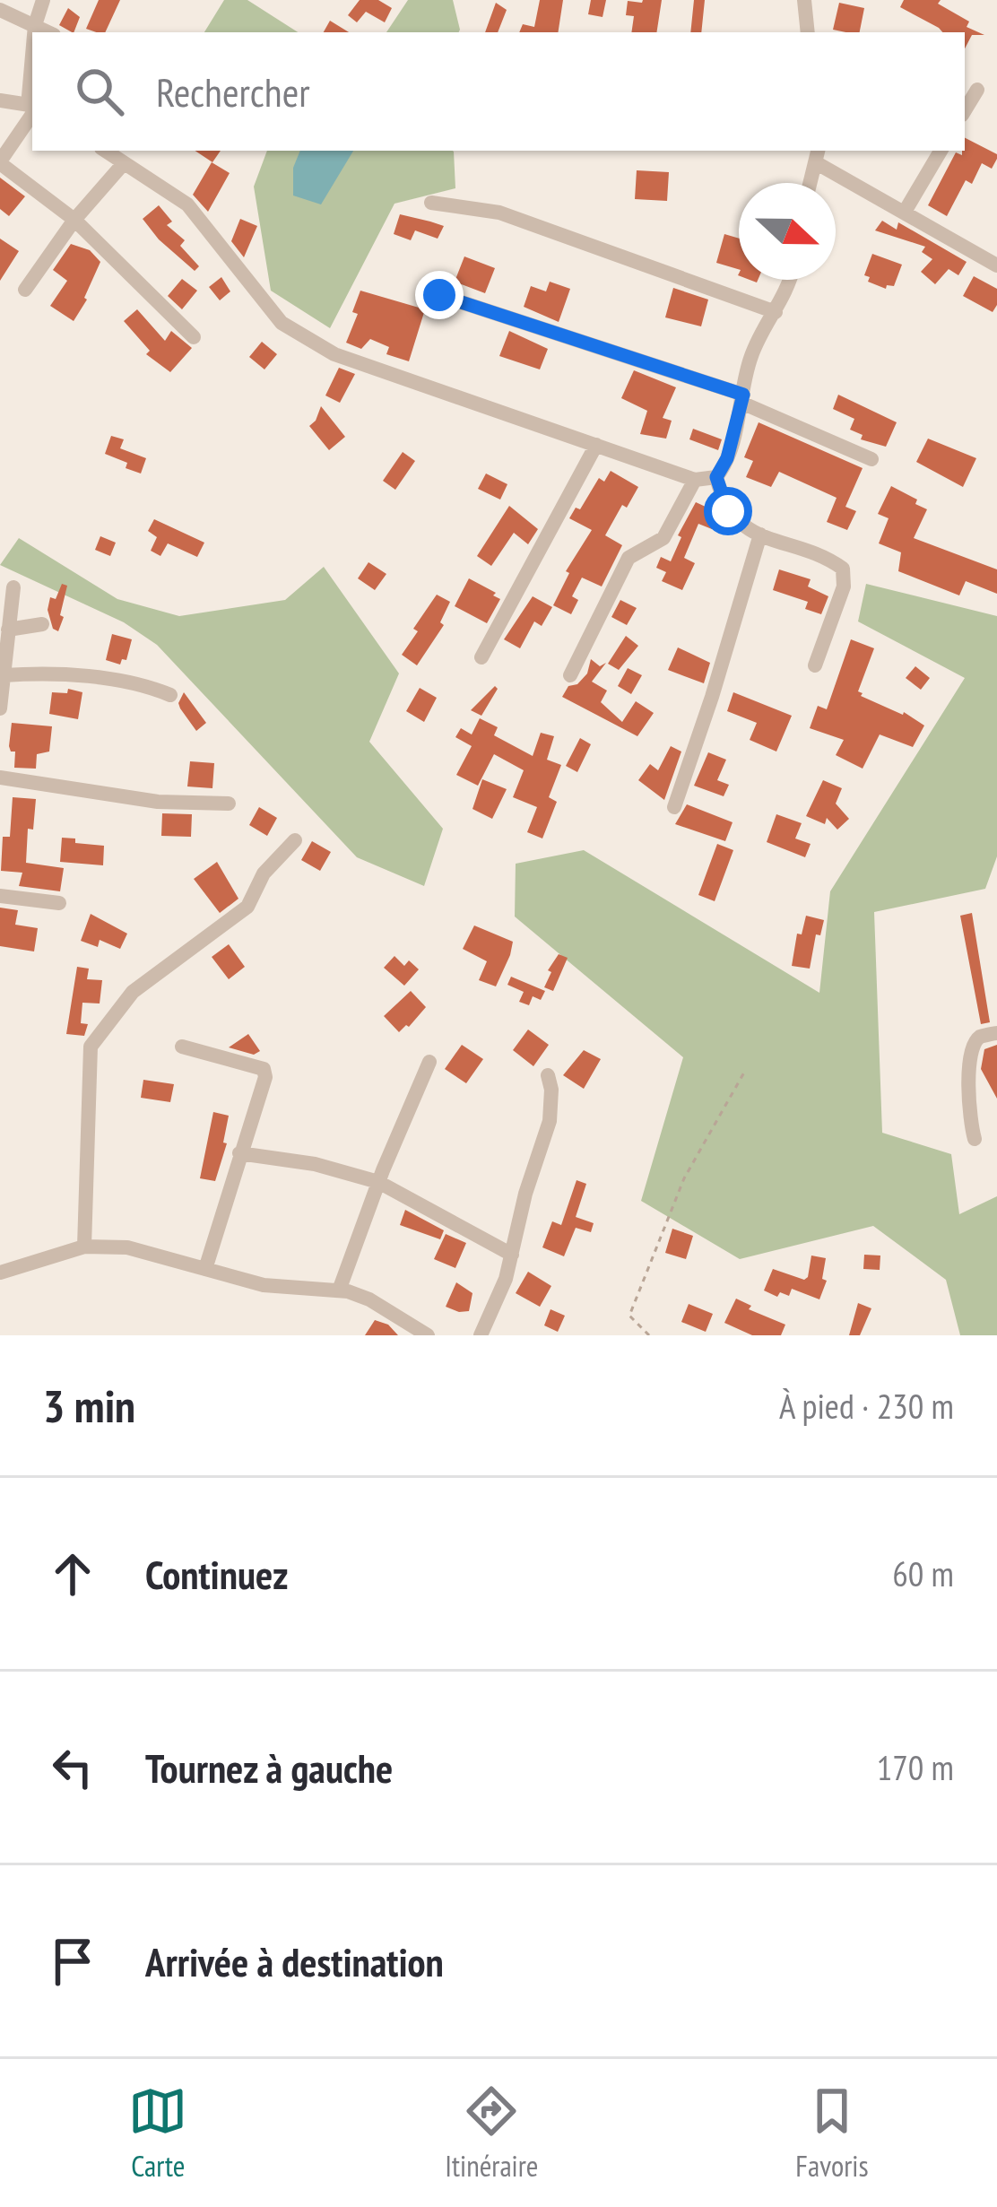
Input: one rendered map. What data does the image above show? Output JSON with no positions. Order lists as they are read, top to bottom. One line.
{"north":"right","page":{"search":"Rechercher","heading":["3 min","À pied · 230 m"],"list":[["Continuez","60 m"],["Tournez à gauche","170 m"],"Arrivée à destination"],"nav":["Carte","Itinéraire","Favoris"]}}
